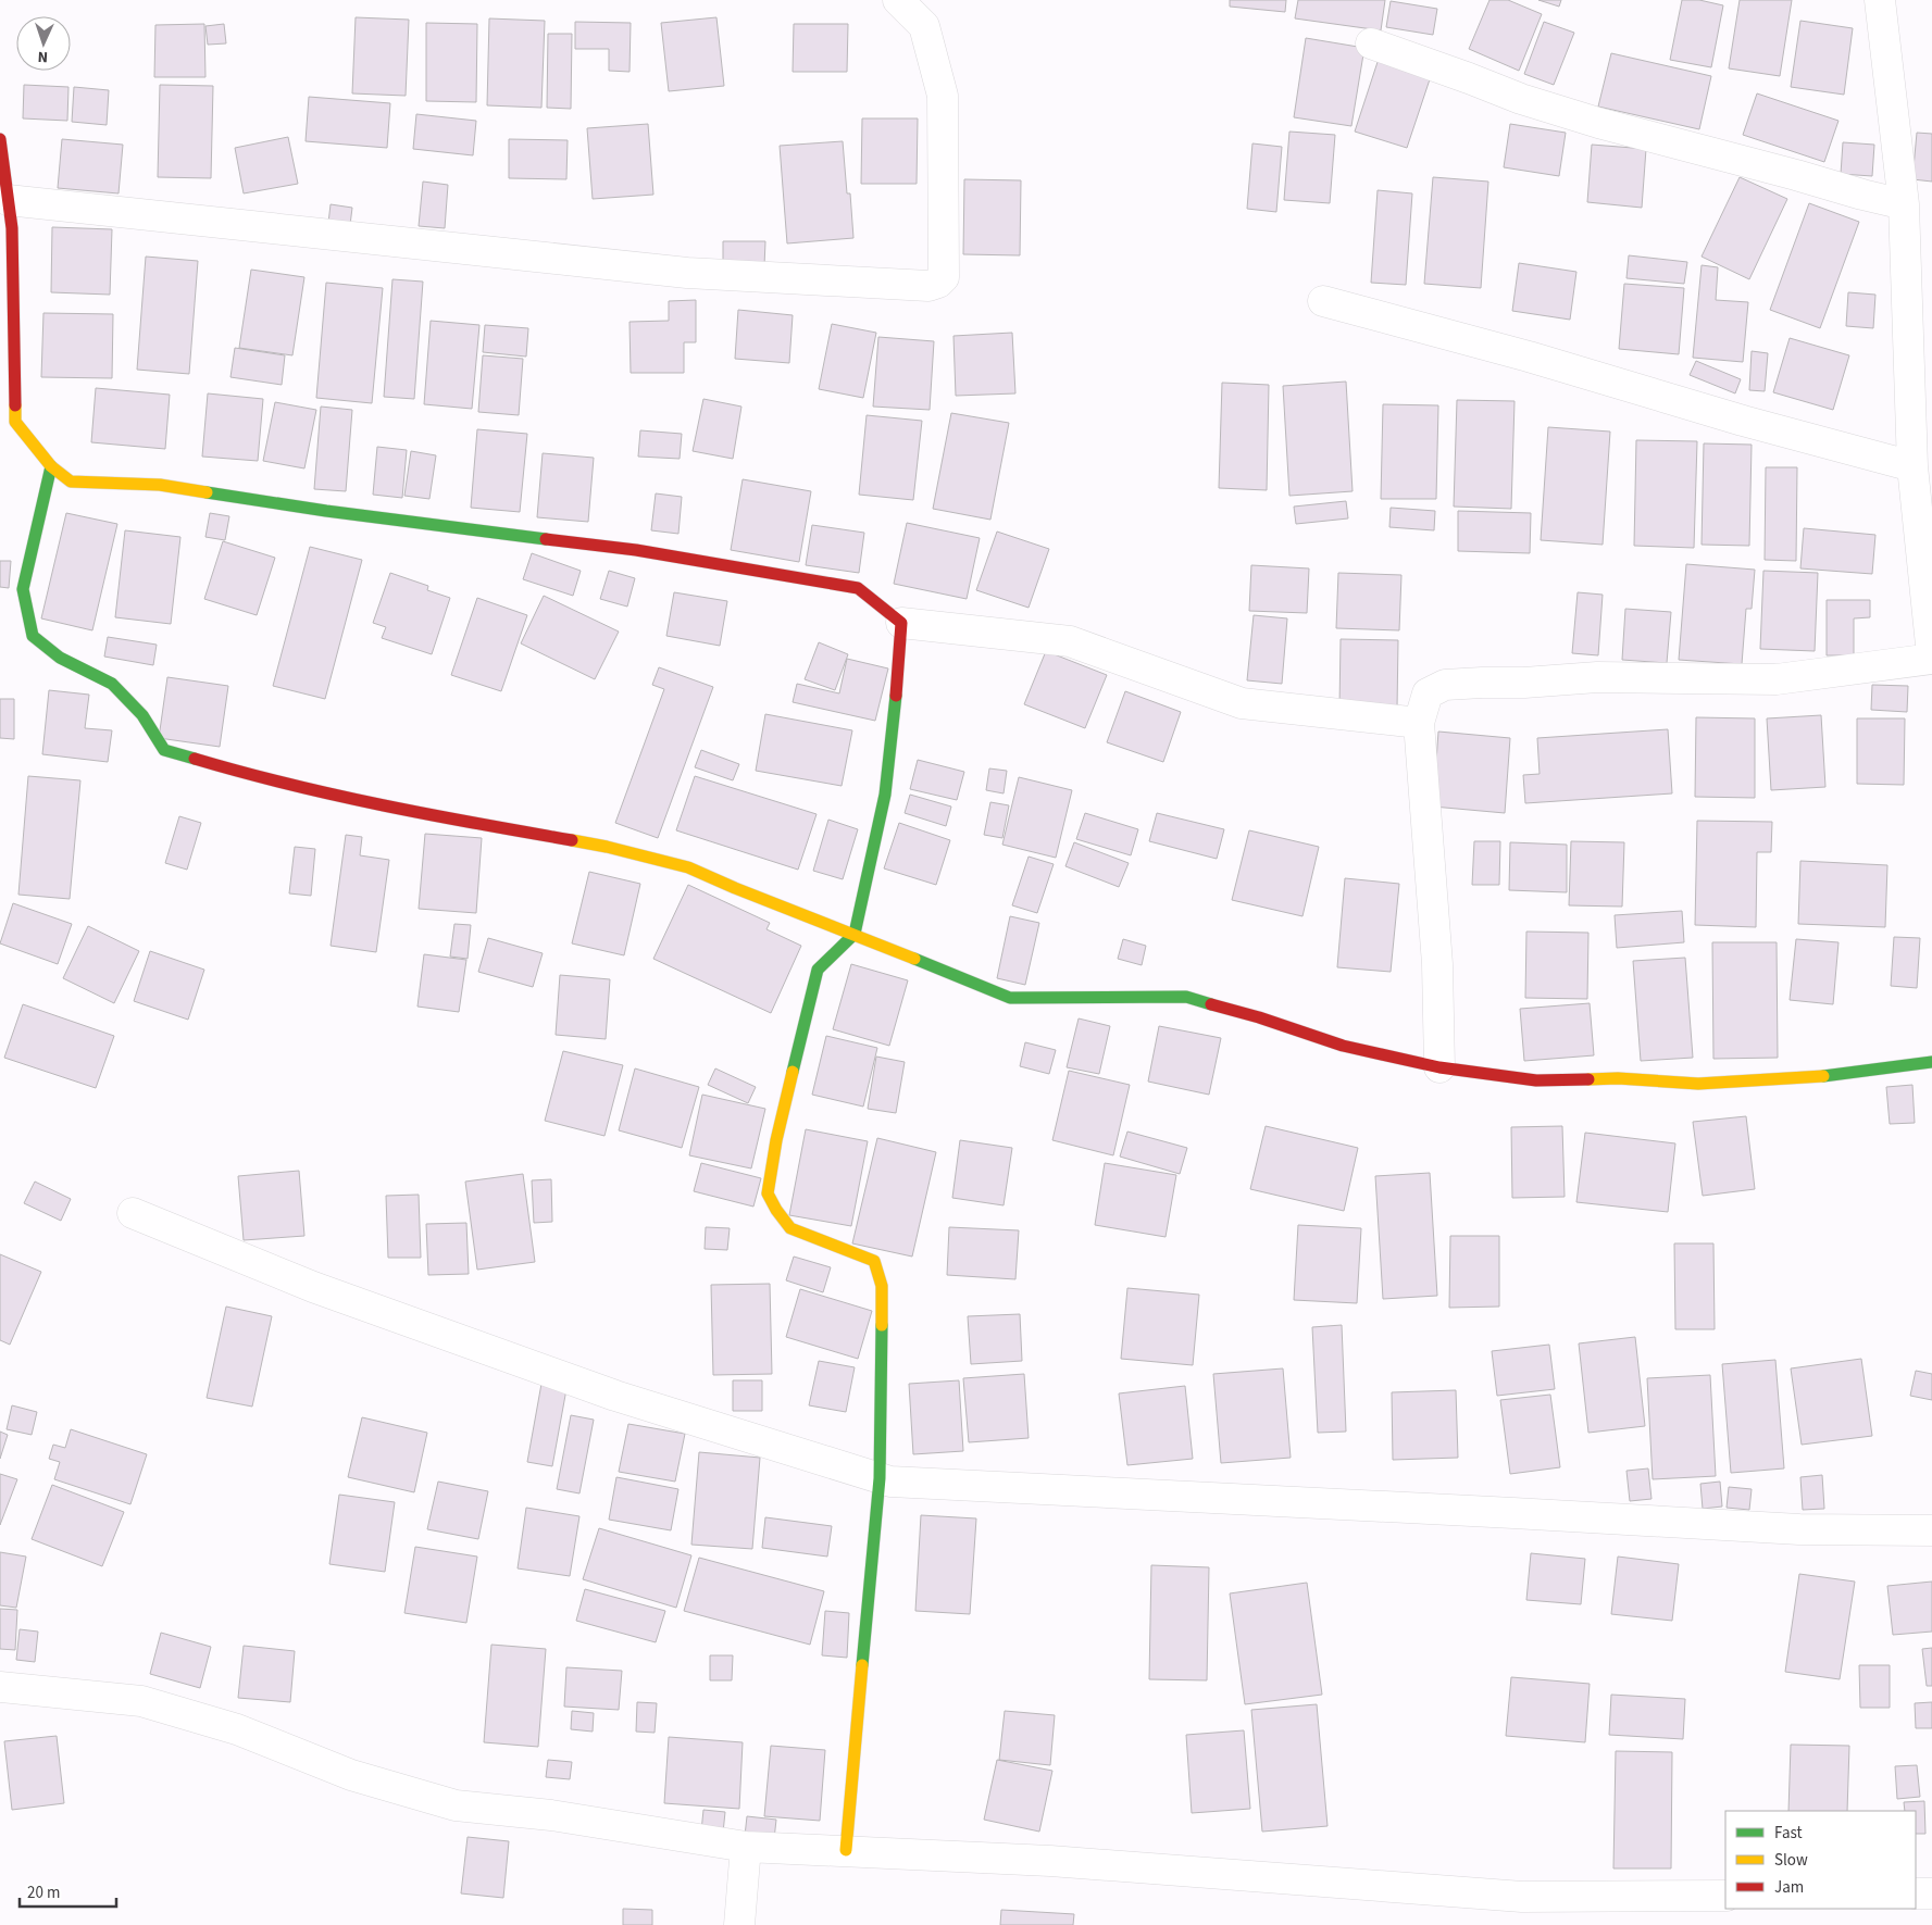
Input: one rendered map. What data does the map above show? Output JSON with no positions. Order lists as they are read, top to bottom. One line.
{"legend":["Fast","Slow","Jam"],"scale_bar":"20 m","north":"bottom"}
